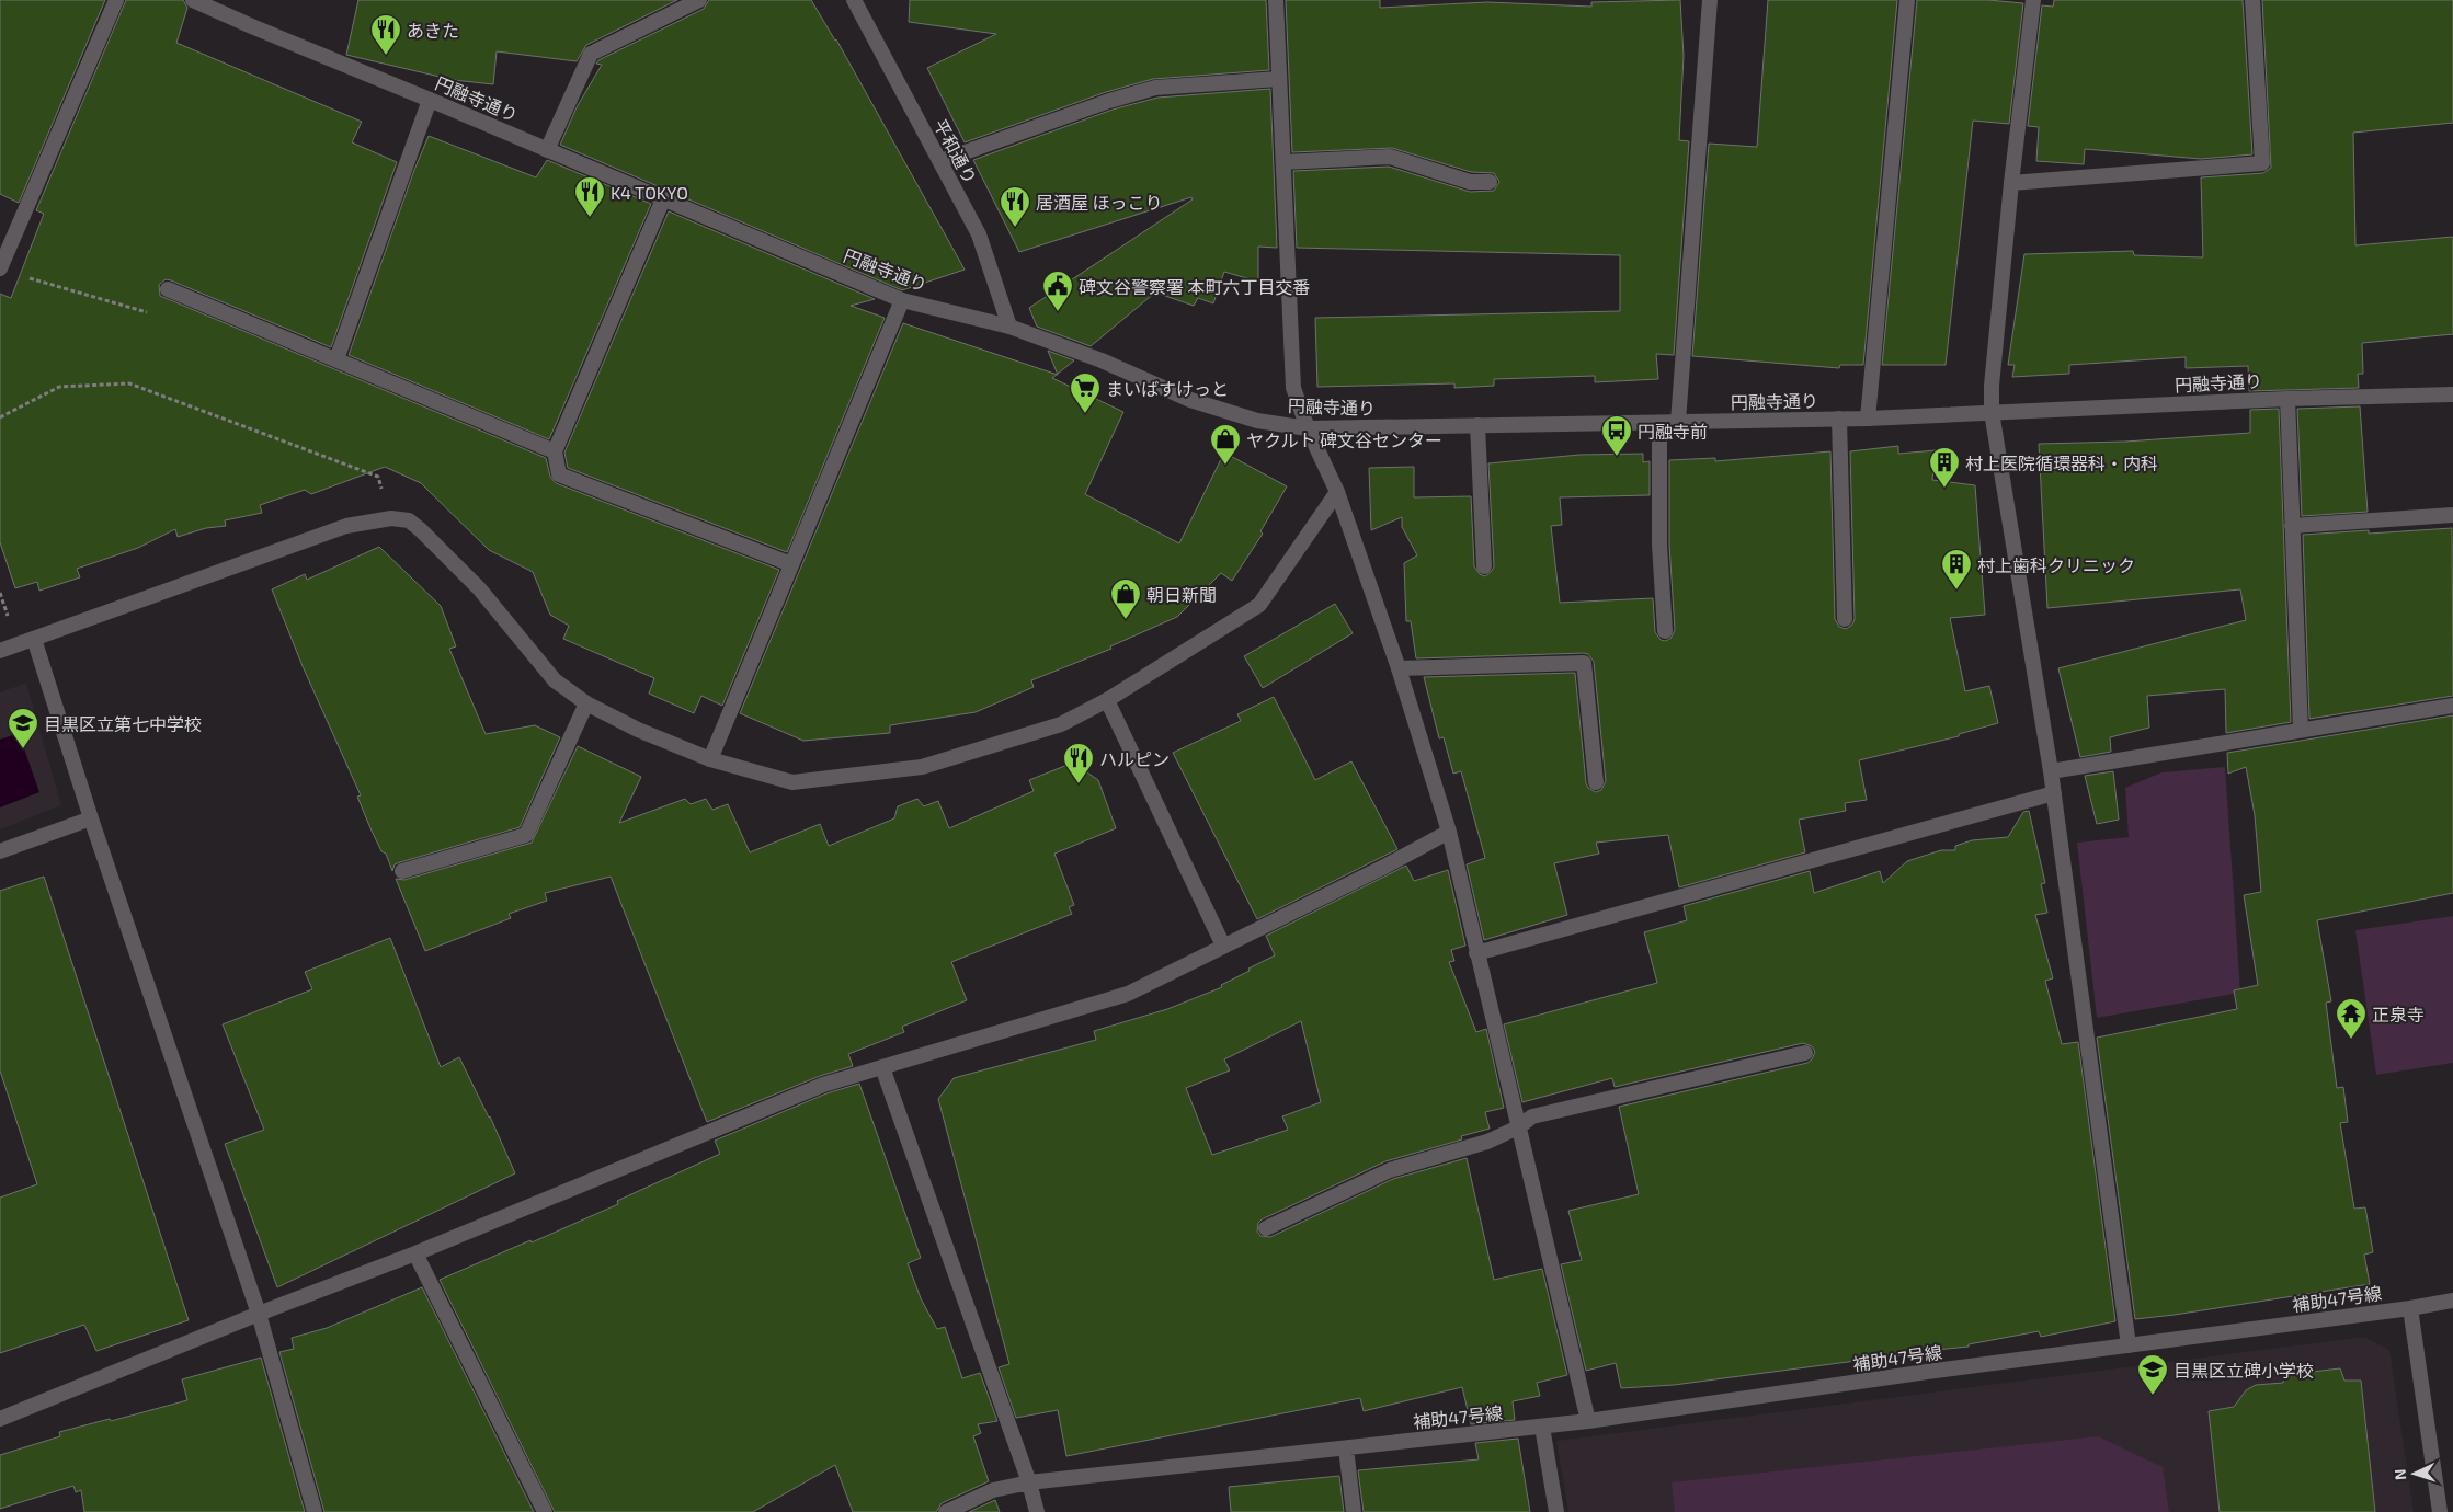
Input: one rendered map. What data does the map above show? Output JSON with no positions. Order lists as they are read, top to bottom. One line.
{"streets":{"street":["円融寺通り","平和通り","補助47号線"]},"crossings":[["円融寺通り","平和通り"]],"places":{"restaurant":["あきた","K4 TOKYO","居酒屋 ほっこり","ハルピン"],"public building":["碑文谷警察署 本町六丁目交番"],"supermarket":["まいばすけっと"],"bus stop":["円融寺前"],"shop":["ヤクルト 碑文谷センター","朝日新聞"],"building":["村上医院循環器科・内科","村上歯科クリニック"],"school or university":["目黒区立第七中学校","目黒区立碑小学校"],"temple":["正泉寺"]},"north":"left"}
